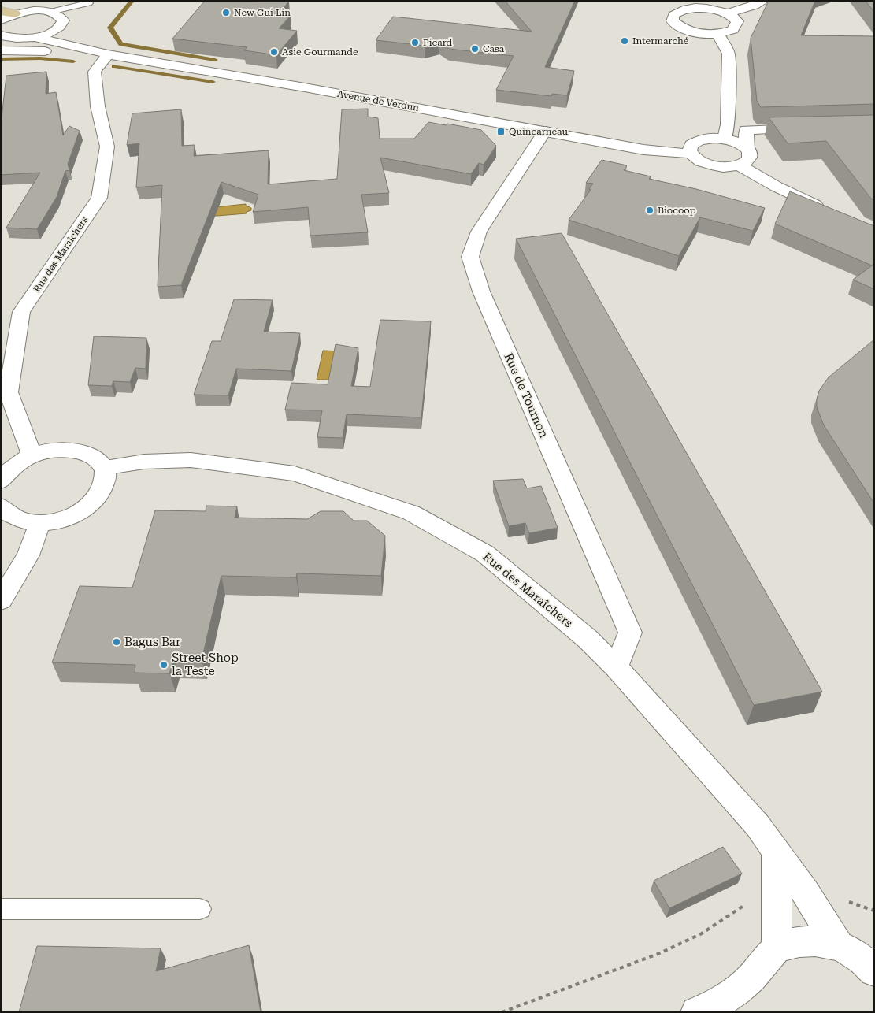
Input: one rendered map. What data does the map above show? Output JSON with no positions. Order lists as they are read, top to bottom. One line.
{"streets":{"street":["Avenue de Verdun","Rue des Maraîchers","Rue de Tournon"]},"crossings":[["Avenue de Verdun","Rue des Maraîchers"],["Avenue de Verdun","Rue de Tournon"],["Rue des Maraîchers","Rue de Tournon"]],"places":{"other":["New Gui Lin","Intermarché","Picard","Casa","Asie Gourmande","Biocoop","Bagus Bar","Street Shop la Teste"],"transit":["Quincarneau"]}}
